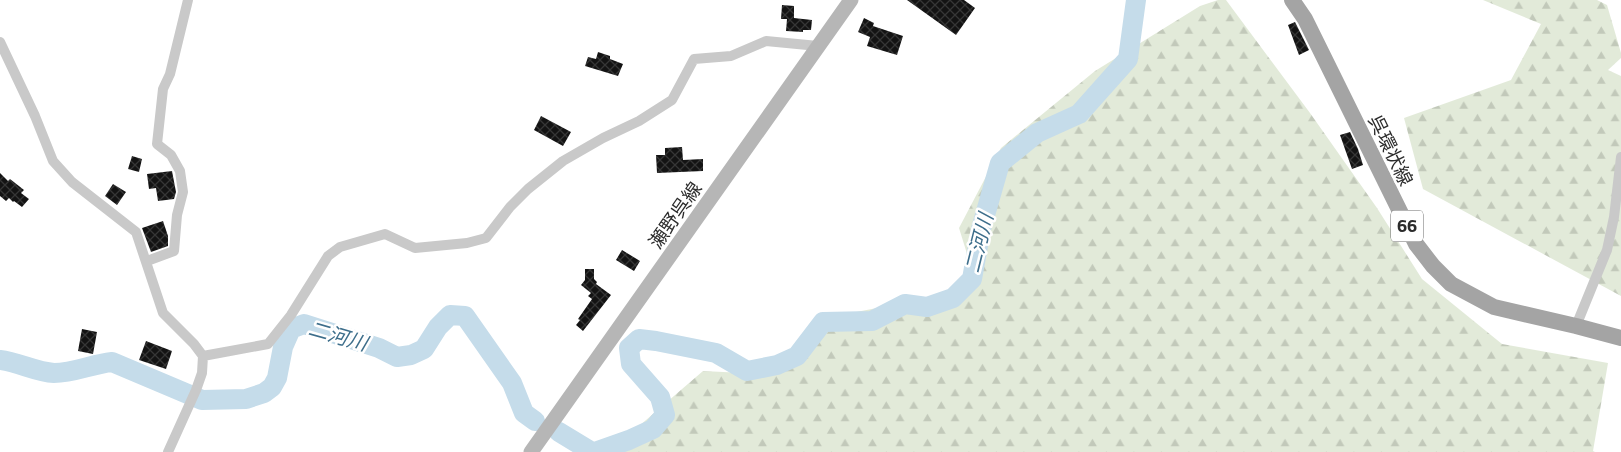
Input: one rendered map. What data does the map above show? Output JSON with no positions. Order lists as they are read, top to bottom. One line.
{"streets":{"main road":["呉環状線","瀬野呉線","66"]},"water":["二河川"]}
